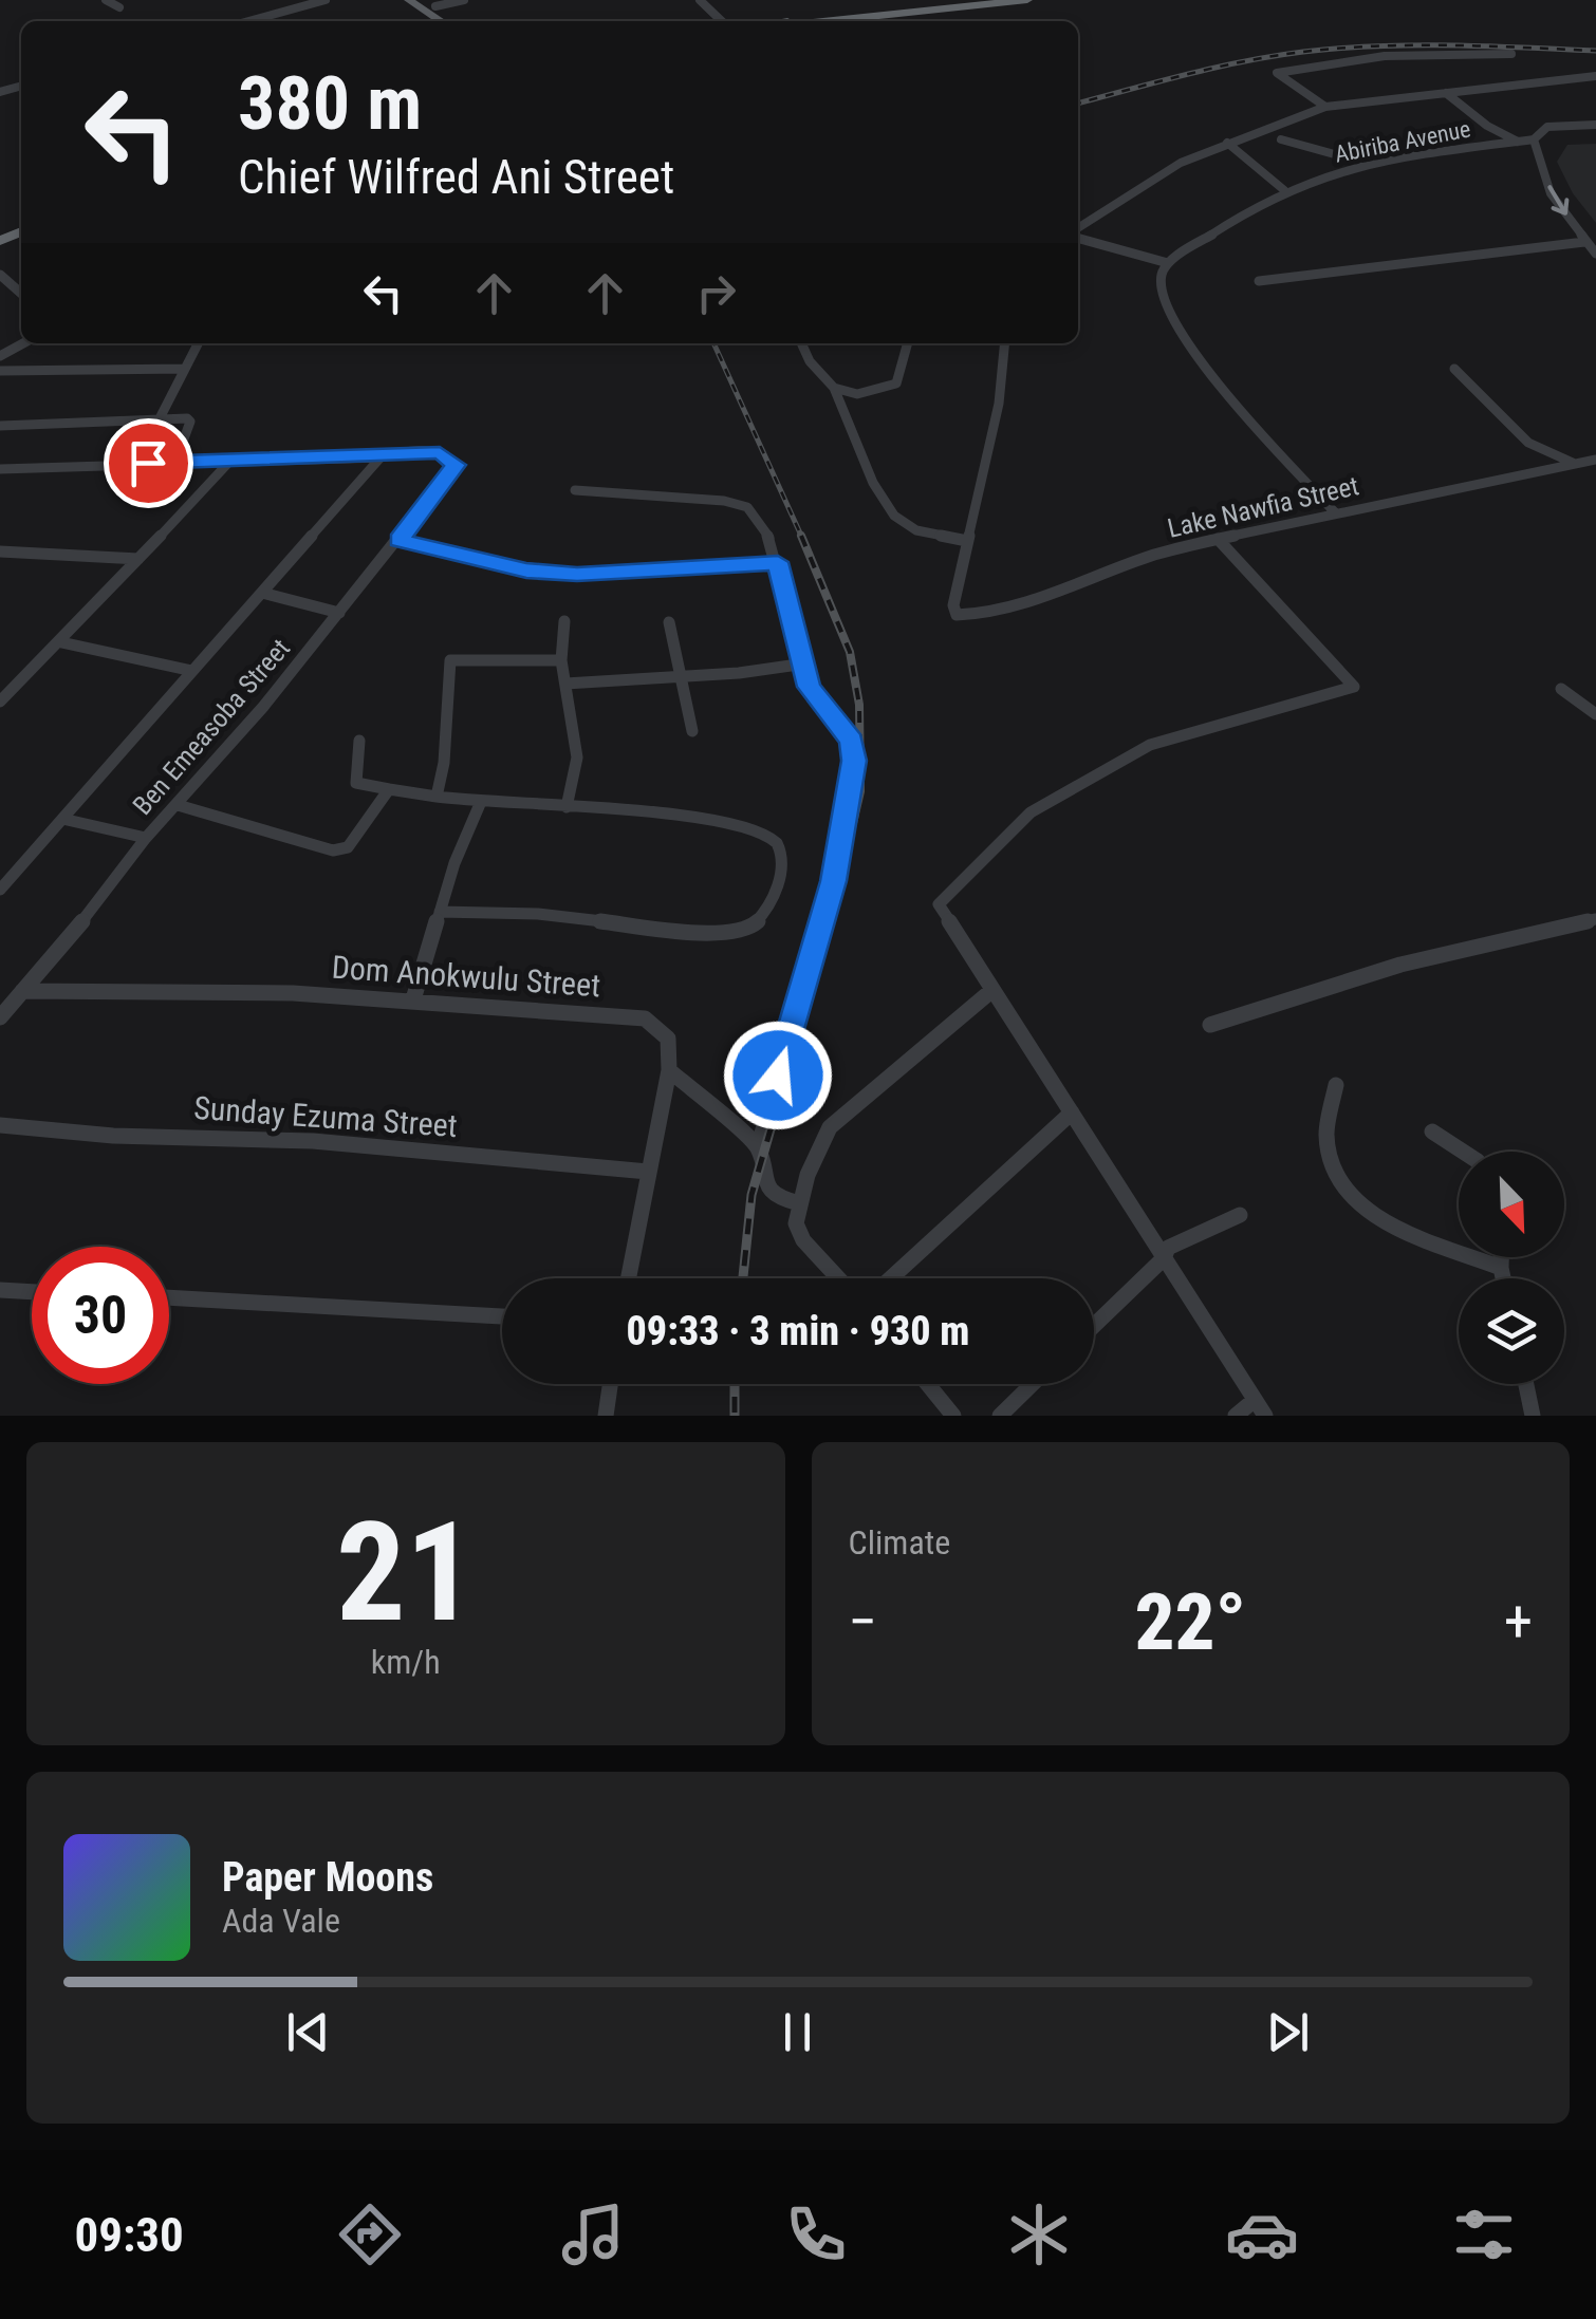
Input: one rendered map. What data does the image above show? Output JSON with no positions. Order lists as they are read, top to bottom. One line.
{"streets":{"street":["Abiriba Avenue","Lake Nawfia Street","Ben Emeasoba Street","Dom Anokwulu Street","Sunday Ezuma Street"]},"crossings":[["Ben Emeasoba Street","Dom Anokwulu Street"]],"north":"bottom right","page":{"turn":["380 m","Chief Wilfred Ani Street"],"limit":"30","trip":"09:33 · 3 min · 930 m","tile":[["21","km/h"],"Climate"],"heat":["−","22°","+"],"song":["Paper Moons","Ada Vale"],"tabs":"09:30"}}
